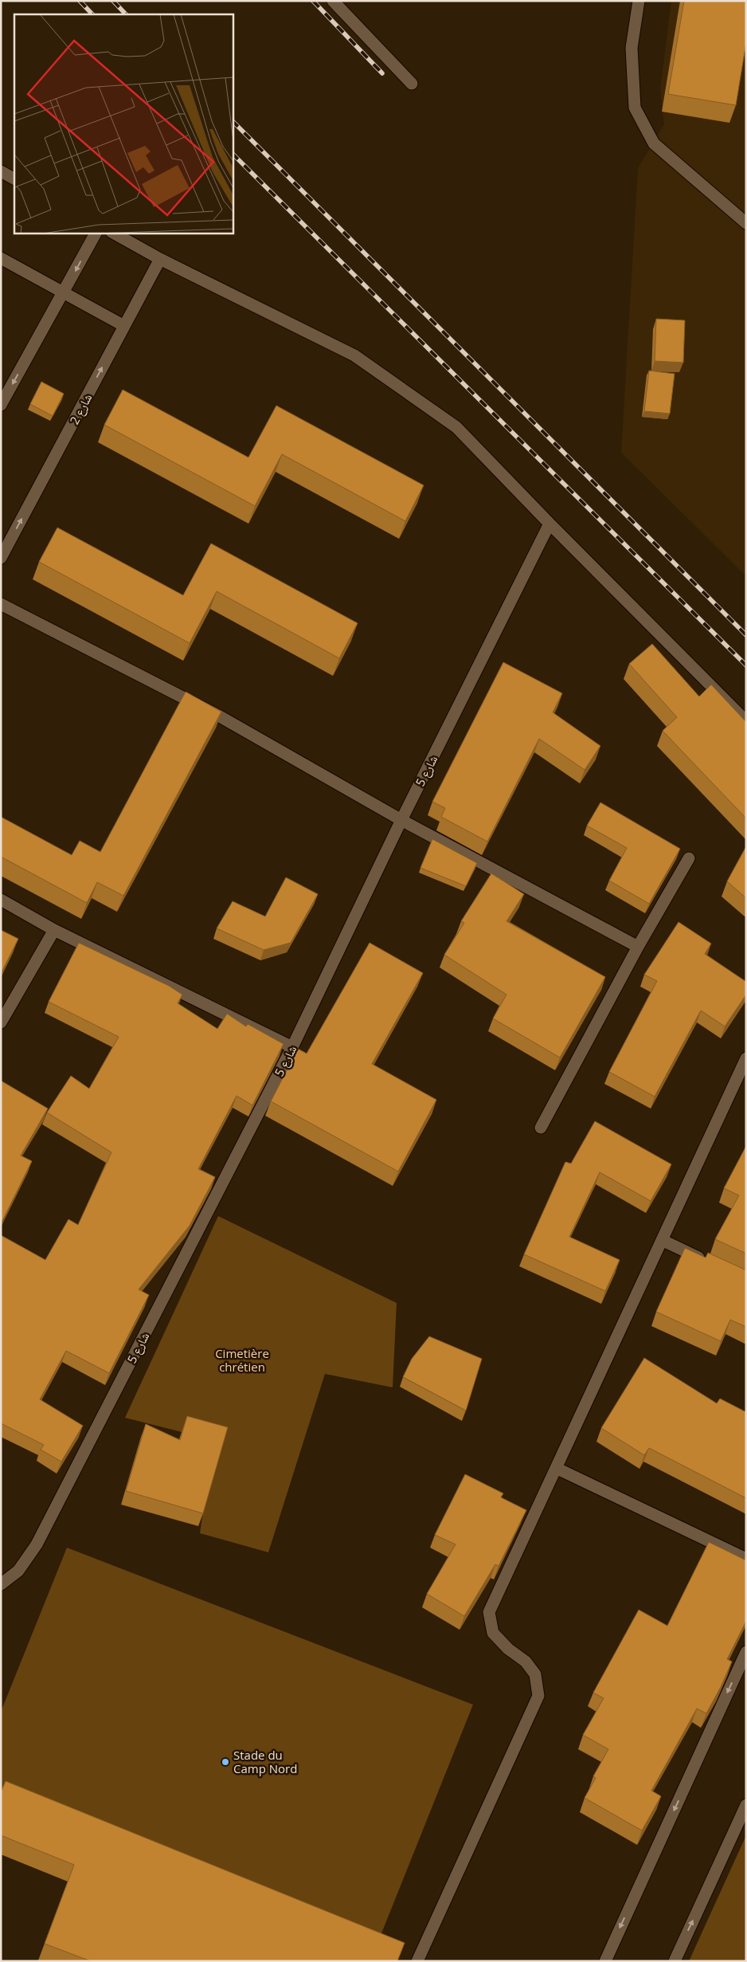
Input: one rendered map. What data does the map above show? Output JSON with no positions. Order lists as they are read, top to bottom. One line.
{"streets":{"street":["شارع 2","شارع 5"]},"parks":["Cimetière chrétien"],"places":["Stade du Camp Nord"]}
